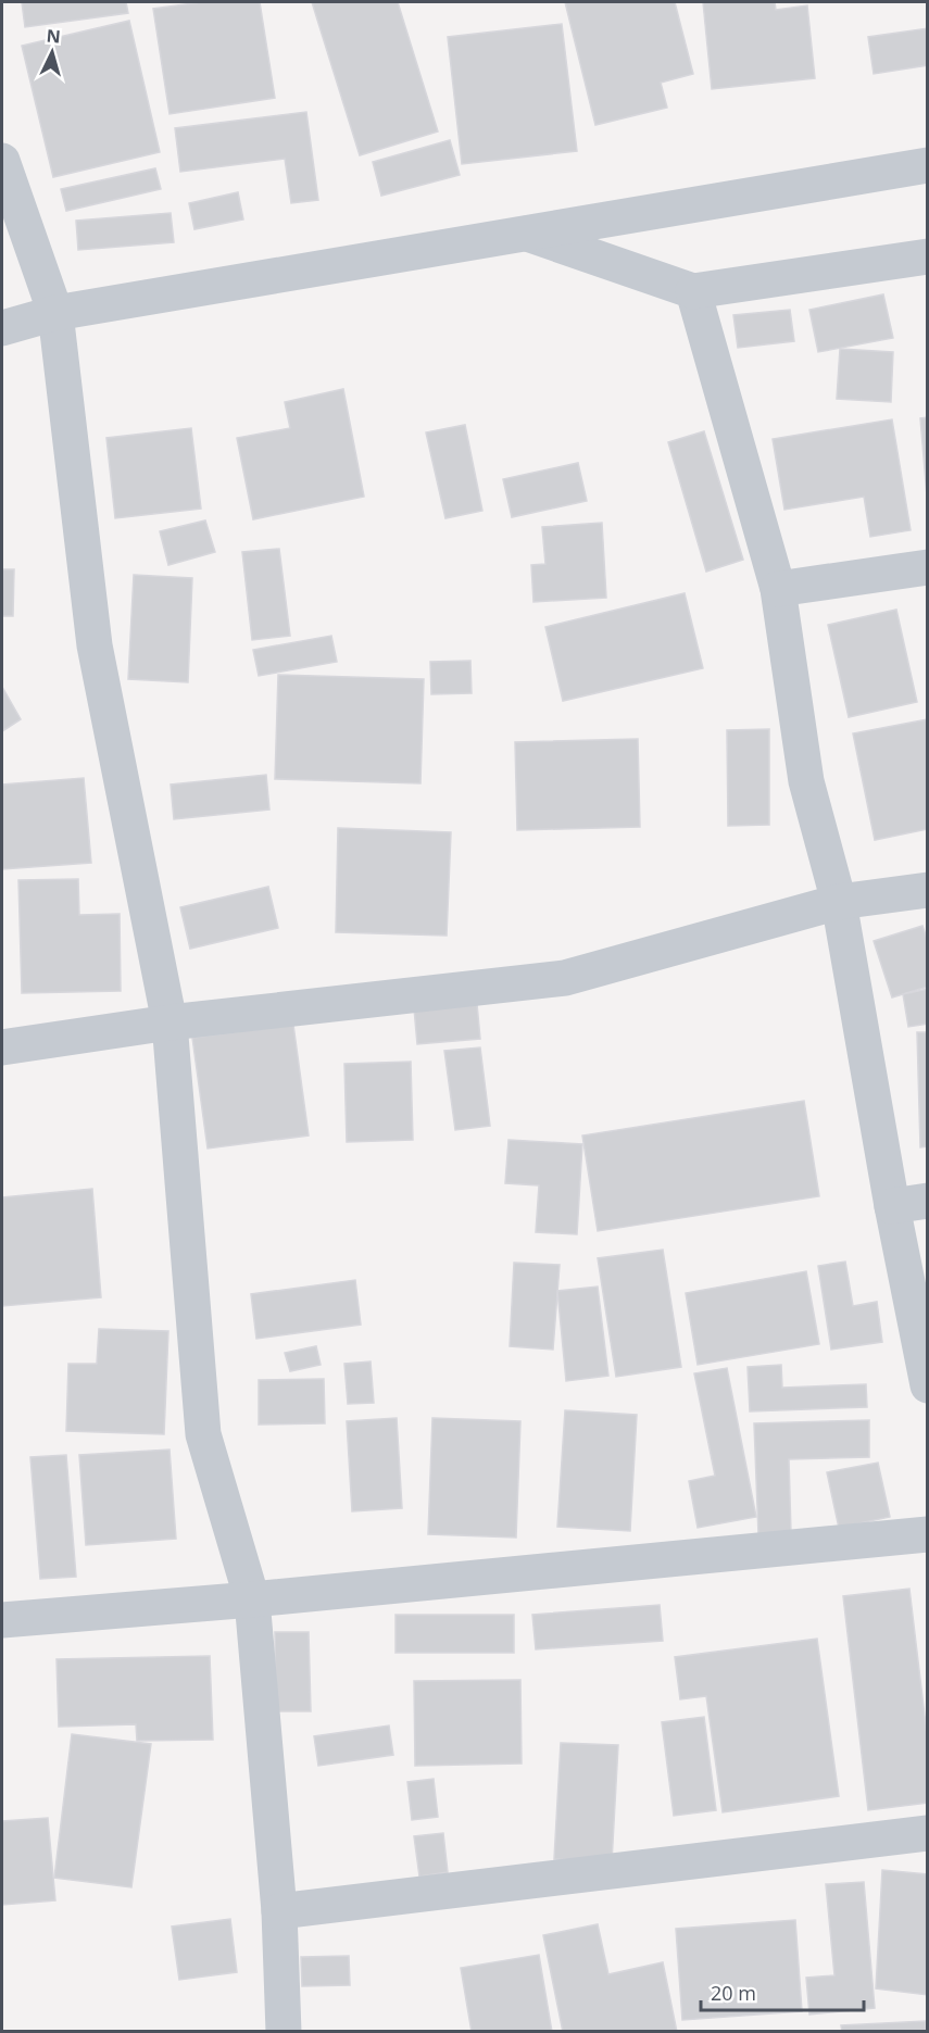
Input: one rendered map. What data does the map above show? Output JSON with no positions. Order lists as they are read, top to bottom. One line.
{"scale_bar":"20 m","north":"top"}
